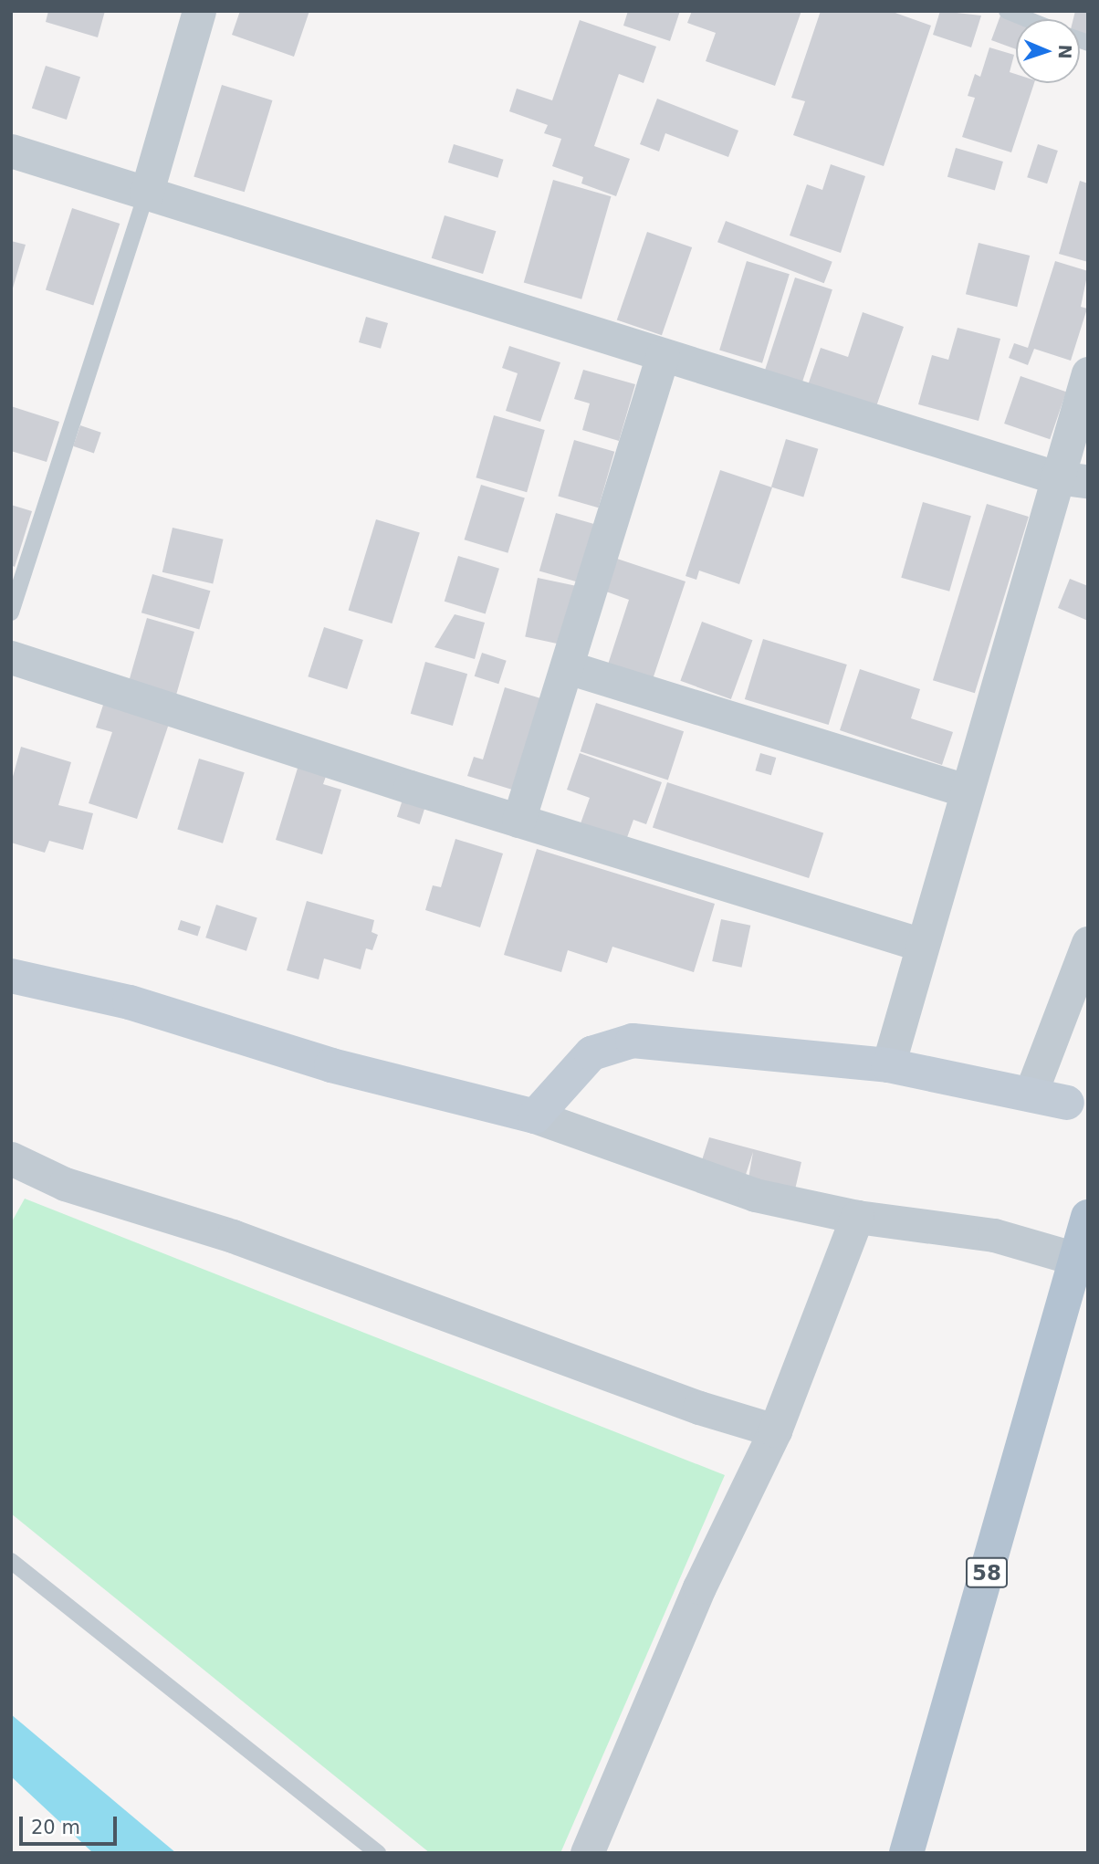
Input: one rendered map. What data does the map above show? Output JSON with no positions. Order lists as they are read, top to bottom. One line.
{"streets":{"main road":["58"]},"scale_bar":"20 m","north":"right"}
